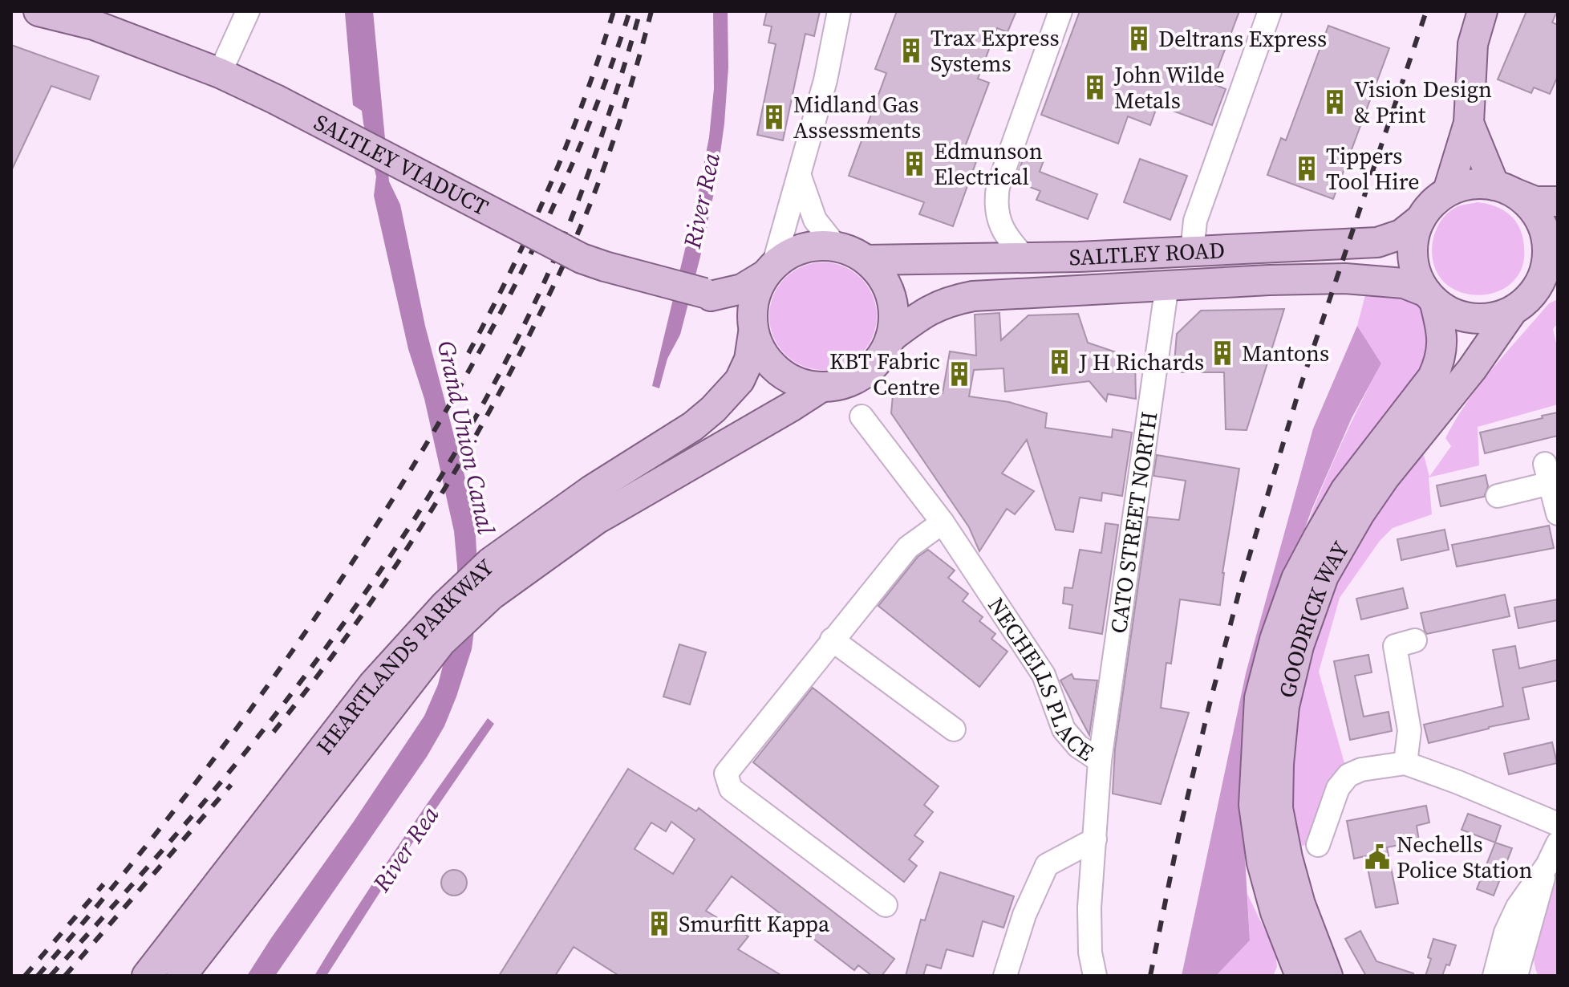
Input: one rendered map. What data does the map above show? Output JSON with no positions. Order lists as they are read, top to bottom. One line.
{"streets":{"main road":["SALTLEY VIADUCT","SALTLEY ROAD","GOODRICK WAY","HEARTLANDS PARKWAY"],"street":["CATO STREET NORTH","NECHELLS PLACE"]},"crossings":[["SALTLEY VIADUCT","SALTLEY ROAD"],["SALTLEY VIADUCT","HEARTLANDS PARKWAY"],["SALTLEY ROAD","CATO STREET NORTH"],["SALTLEY ROAD","GOODRICK WAY"],["SALTLEY ROAD","HEARTLANDS PARKWAY"],["CATO STREET NORTH","NECHELLS PLACE"]],"water":["River Rea","Grand Union Canal"],"places":{"building":["Deltrans Express","Trax Express Systems","John Wilde Metals","Vision Design & Print","Midland Gas Assessments","Edmunson Electrical","Tippers Tool Hire","Mantons","J H Richards","KBT Fabric Centre","Smurfitt Kappa"],"public building":["Nechells Police Station"]}}
